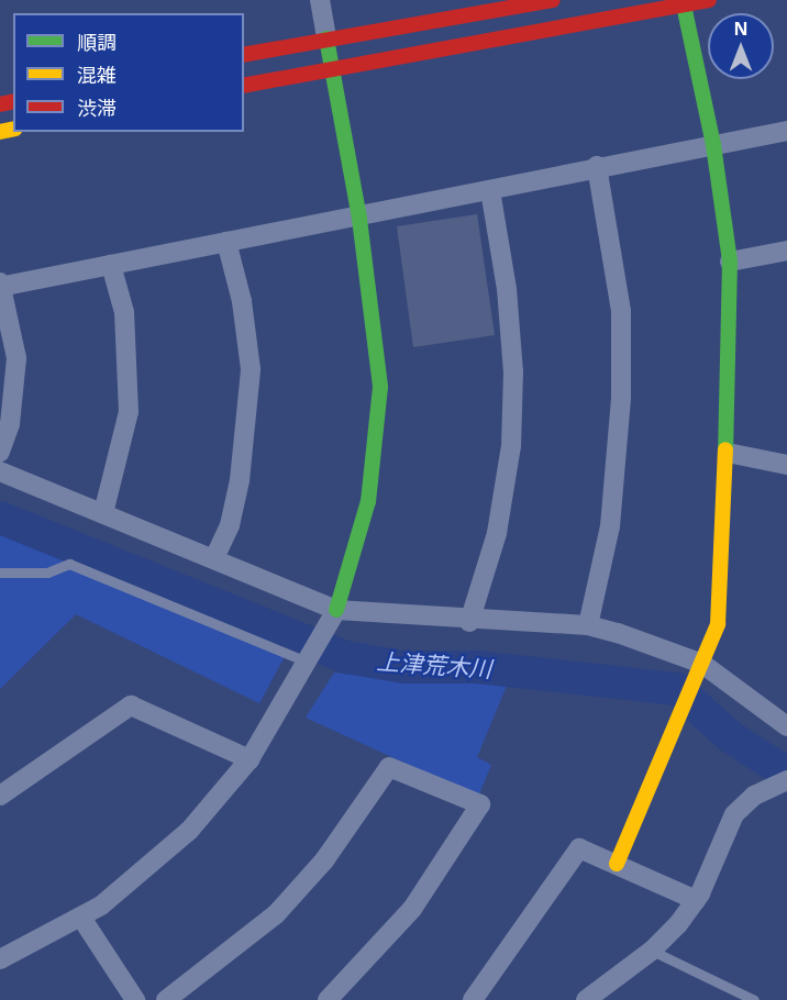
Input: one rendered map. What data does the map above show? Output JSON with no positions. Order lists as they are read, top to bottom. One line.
{"water":["上津荒木川"],"legend":["順調","混雑","渋滞"],"north":"top"}
